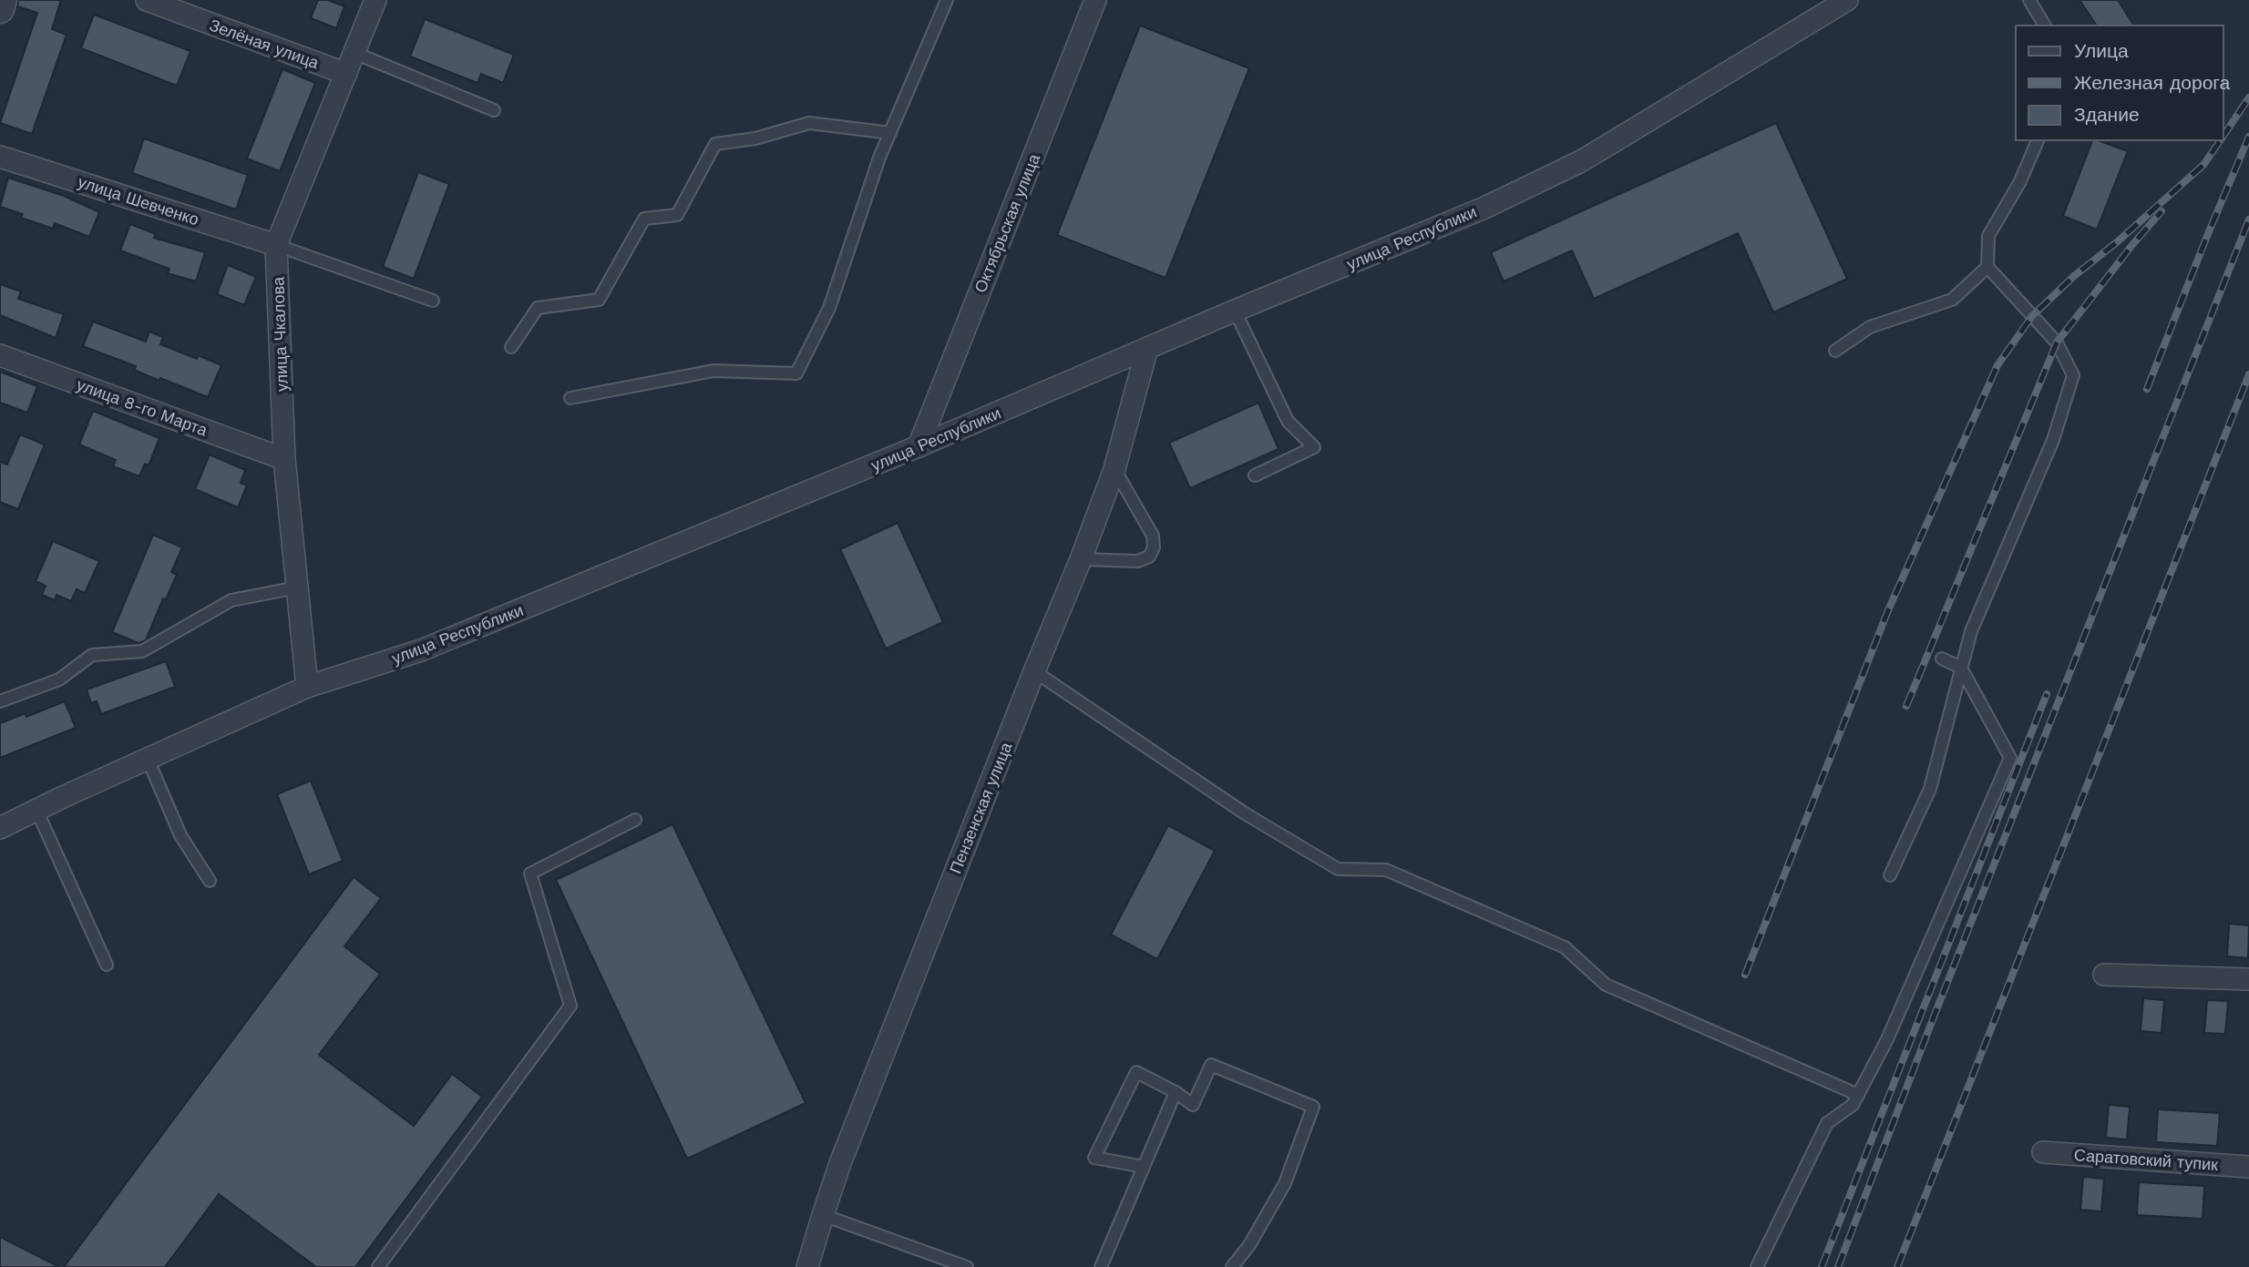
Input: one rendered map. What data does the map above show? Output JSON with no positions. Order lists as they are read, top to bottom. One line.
{"streets":{"street":["Зелёная улица","улица Шевченко","Октябрьская улица","улица Республики","улица Чкалова","улица 8-го Марта","Пензенская улица","Саратовский тупик"]},"crossings":[["Зелёная улица","улица Чкалова"],["улица Шевченко","улица Чкалова"],["Октябрьская улица","улица Республики"],["улица Республики","улица Чкалова"],["улица Республики","Пензенская улица"],["улица Чкалова","улица 8-го Марта"]],"legend":["Улица","Железная дорога","Здание"]}
